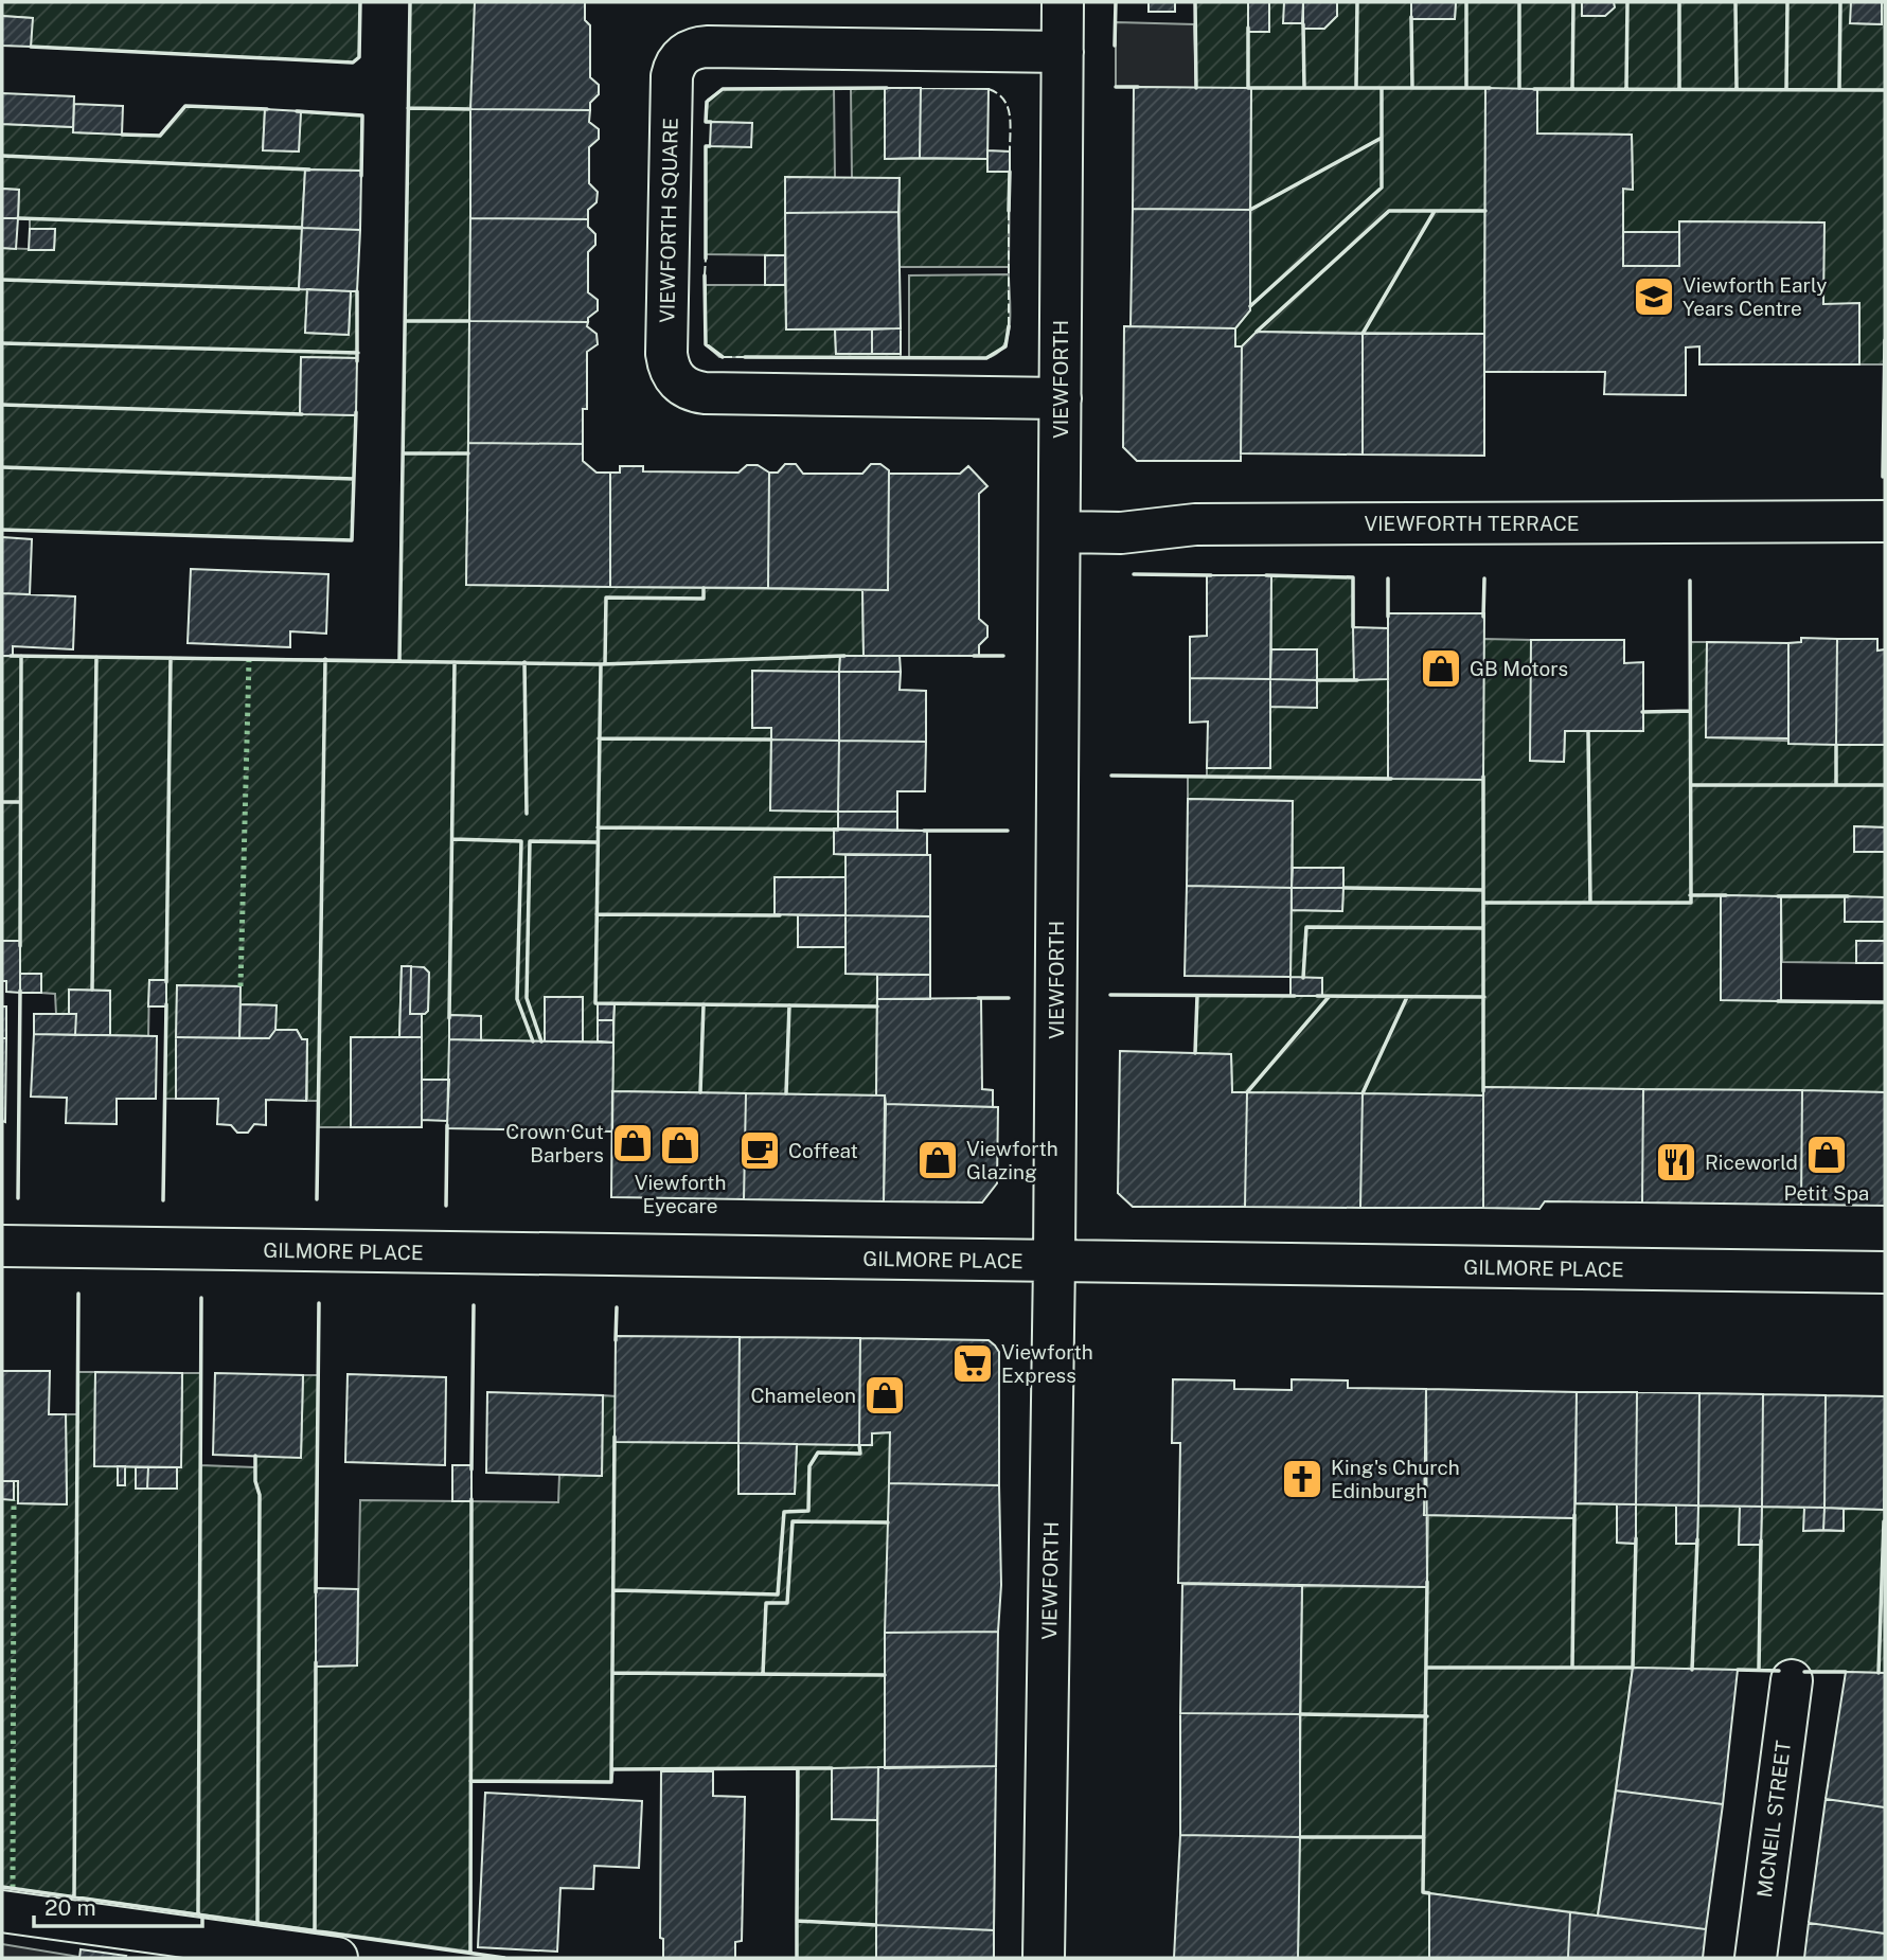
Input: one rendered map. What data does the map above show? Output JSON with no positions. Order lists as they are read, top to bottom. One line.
{"streets":{"street":["VIEWFORTH SQUARE","VIEWFORTH","VIEWFORTH TERRACE","GILMORE PLACE","MCNEIL STREET"]},"crossings":[["VIEWFORTH SQUARE","VIEWFORTH"],["VIEWFORTH","VIEWFORTH TERRACE"],["VIEWFORTH","GILMORE PLACE"]],"places":{"school or university":["Viewforth Early Years Centre"],"shop":["GB Motors","Crown Cut Barbers","Viewforth Eyecare","Petit Spa","Viewforth Glazing","Chameleon"],"cafe":["Coffeat"],"restaurant":["Riceworld"],"supermarket":["Viewforth Express"],"church":["King's Church Edinburgh"]},"scale_bar":"20 m"}
